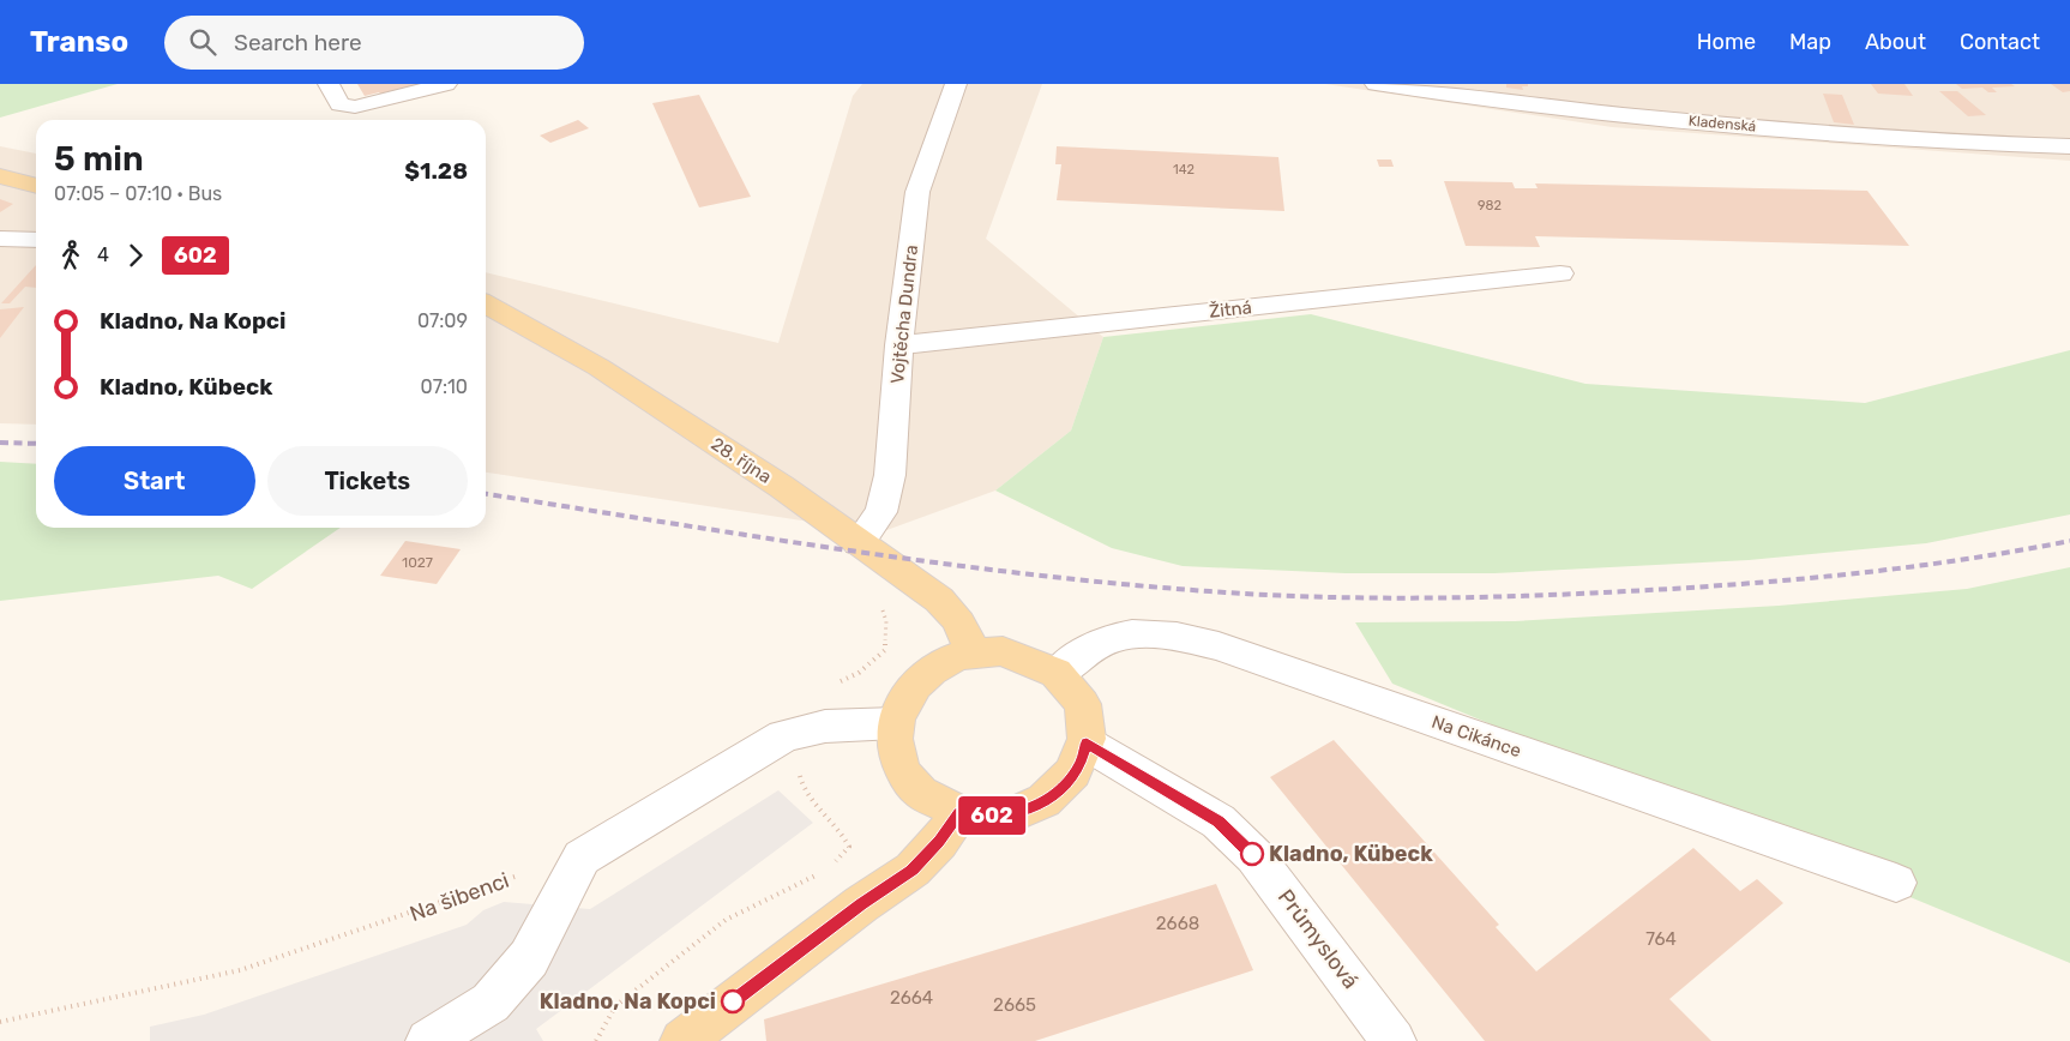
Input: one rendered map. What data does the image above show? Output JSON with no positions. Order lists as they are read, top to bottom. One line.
{"streets":{"main road":["28. října"],"street":["Kladenská","Žitná","Vojtěcha Dundra","Na Cikánce","Průmyslová"],"path":["Na šibenci"]},"crossings":[["Žitná","Vojtěcha Dundra"],["Vojtěcha Dundra","28. října"],["28. října","Na Cikánce"],["28. října","Průmyslová"],["Na Cikánce","Průmyslová"]],"places":["Kladno, Kübeck","Kladno, Na Kopci"],"lines":["bus line 602"],"house_numbers":["142","982","1027","2668","764","2664","2665"],"page":{"header":"Transo","search":"Search here","nav":["Home","Map","About","Contact"],"on_map":"602","heading":["5 min","07:05 – 07:10 · Bus","$1.28"],"legs":["4","602"],"list":[{"name":"Kladno, Na Kopci","value":"07:09"},{"name":"Kladno, Kübeck","value":"07:10"}],"buttons":["Start","Tickets"]}}
